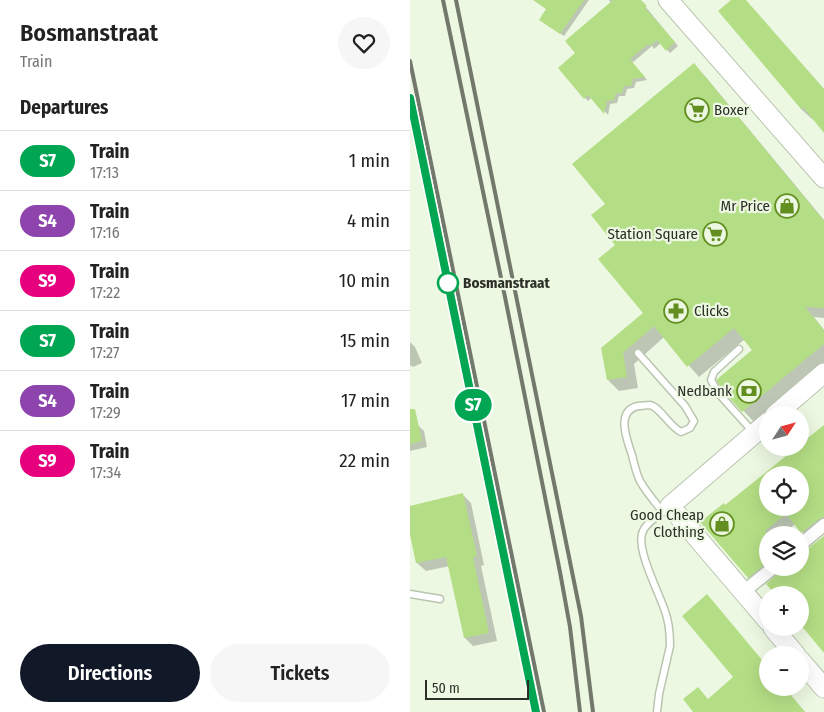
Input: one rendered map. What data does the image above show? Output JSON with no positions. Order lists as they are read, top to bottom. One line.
{"places":{"supermarket":["Boxer","Station Square"],"shop":["Mr Price","Good Cheap Clothing"],"other":["Bosmanstraat"],"pharmacy":["Clicks"],"bank":["Nedbank"]},"scale_bar":"50 m","north":"top right","page":{"heading":[["Bosmanstraat","Train"],"Departures"],"on_map":"S7","list":[{"mark":"S7","name":"Train","note":"17:13","value":"1 min"},{"mark":"S4","name":"Train","note":"17:16","value":"4 min"},{"mark":"S9","name":"Train","note":"17:22","value":"10 min"},{"mark":"S7","name":"Train","note":"17:27","value":"15 min"},{"mark":"S4","name":"Train","note":"17:29","value":"17 min"},{"mark":"S9","name":"Train","note":"17:34","value":"22 min"}],"map_buttons":["+","−"],"buttons":["Directions","Tickets"],"scale":"50 m"}}
